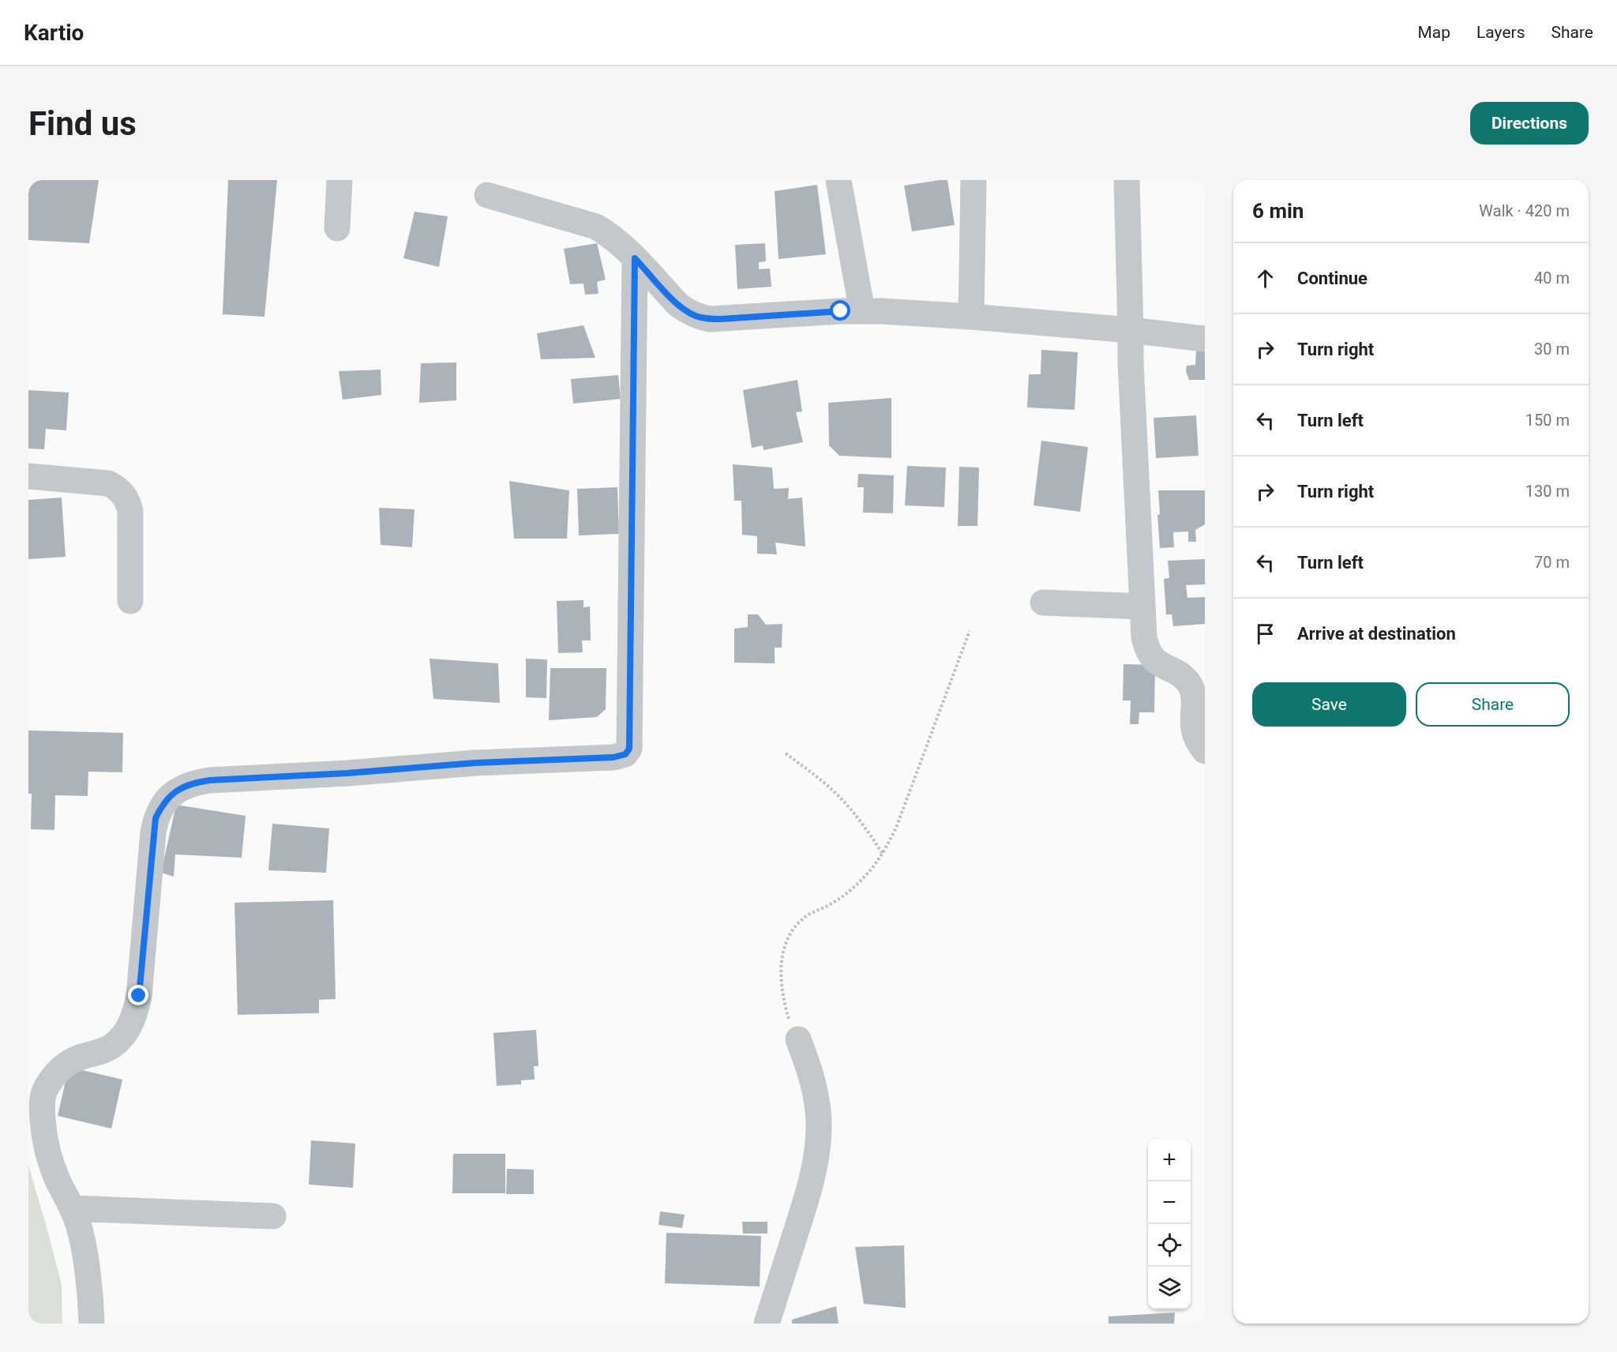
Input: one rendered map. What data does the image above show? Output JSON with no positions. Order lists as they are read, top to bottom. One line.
{"page":{"header":"Kartio","nav":["Map","Layers","Share"],"buttons":["Directions",["Save","Share"]],"title":"Find us","heading":["6 min","Walk · 420 m"],"list":[["Continue","40 m"],["Turn right","30 m"],["Turn left","150 m"],["Turn right","130 m"],["Turn left","70 m"],"Arrive at destination"],"map_buttons":["+","−"]}}
